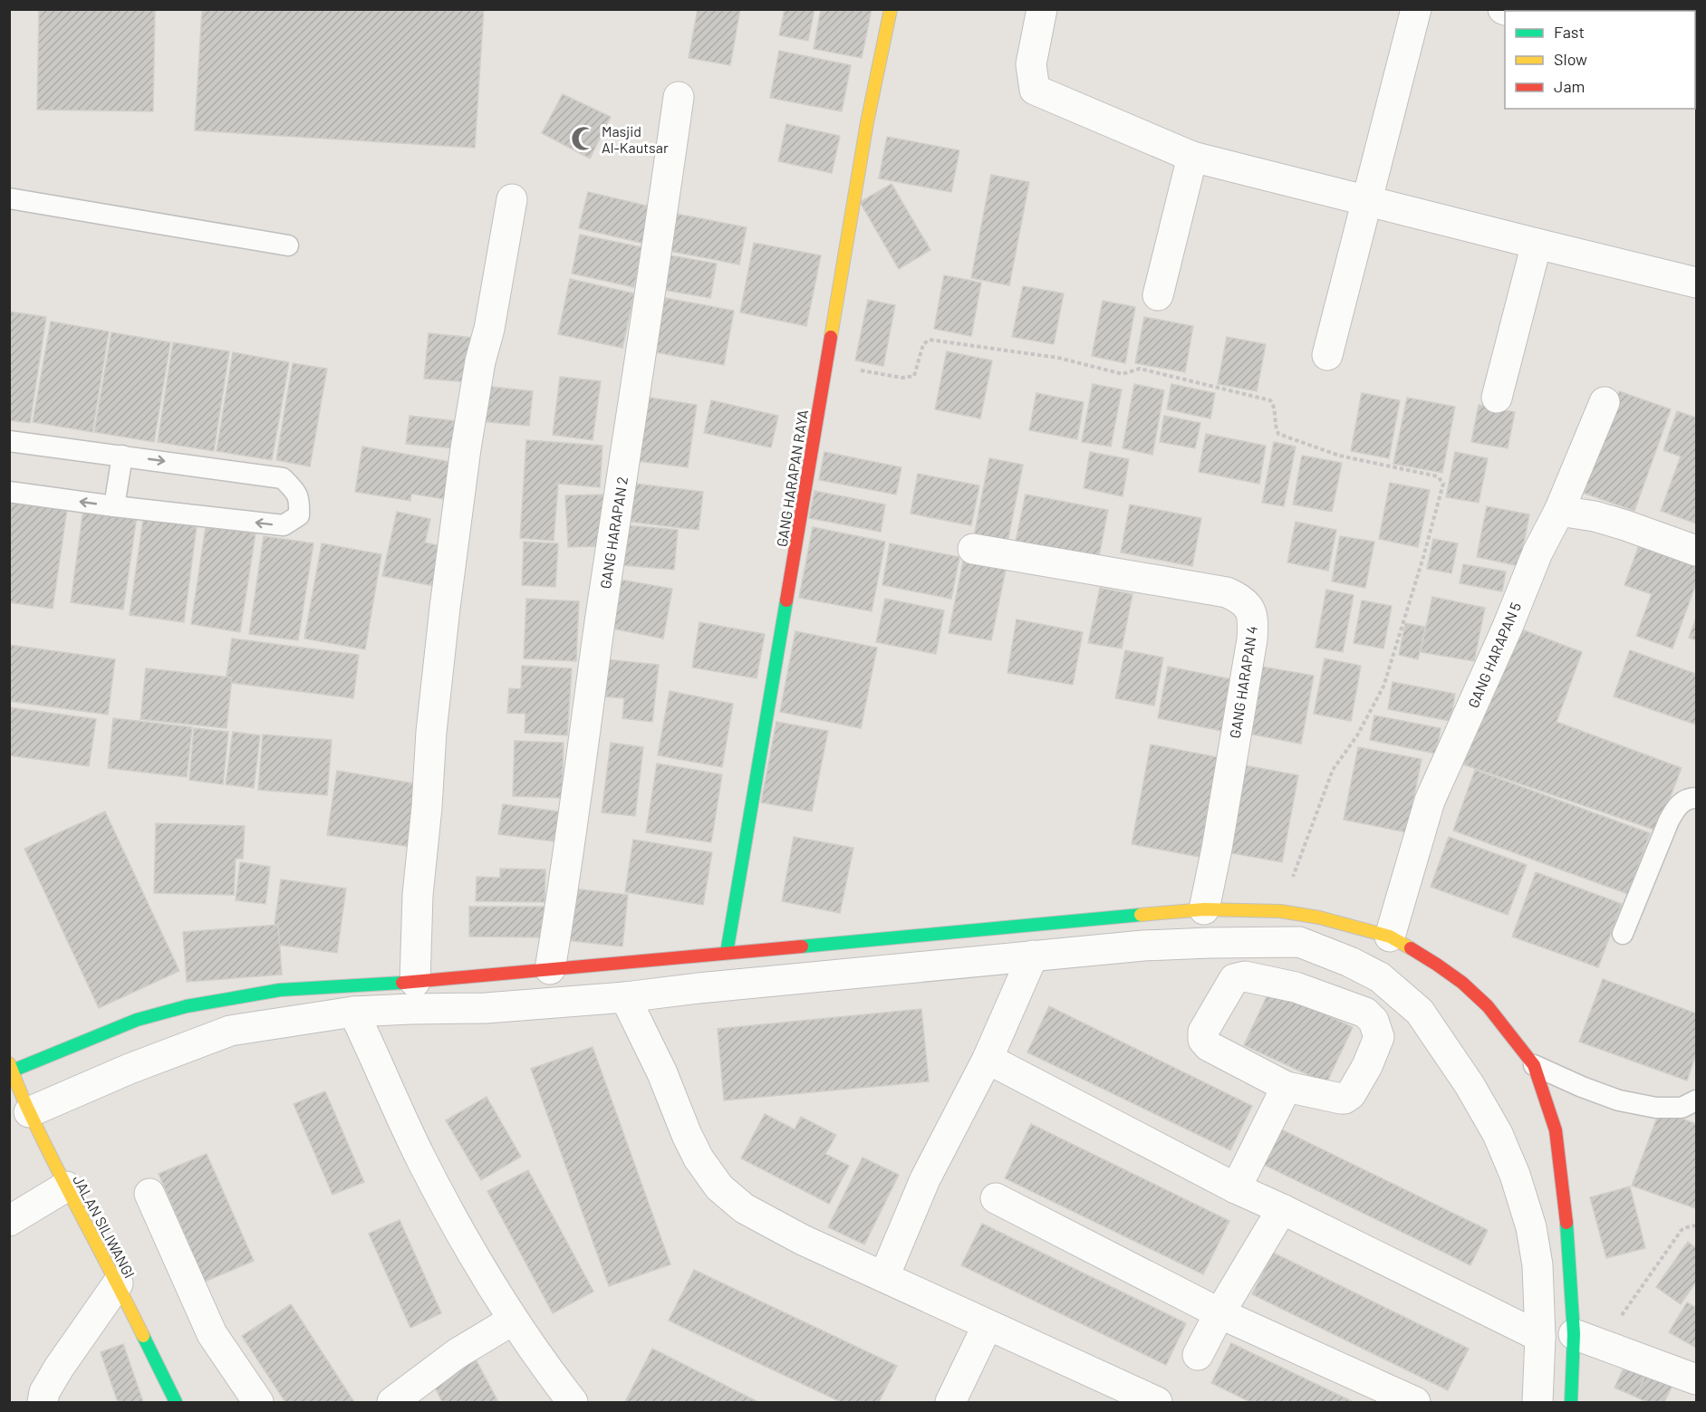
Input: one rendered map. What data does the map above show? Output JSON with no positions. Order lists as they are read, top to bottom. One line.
{"streets":{"street":["GANG HARAPAN RAYA","GANG HARAPAN 2","GANG HARAPAN 5","GANG HARAPAN 4","JALAN SILIWANGI"]},"places":{"mosque":["Masjid Al-Kautsar"]},"legend":["Fast","Slow","Jam"]}
